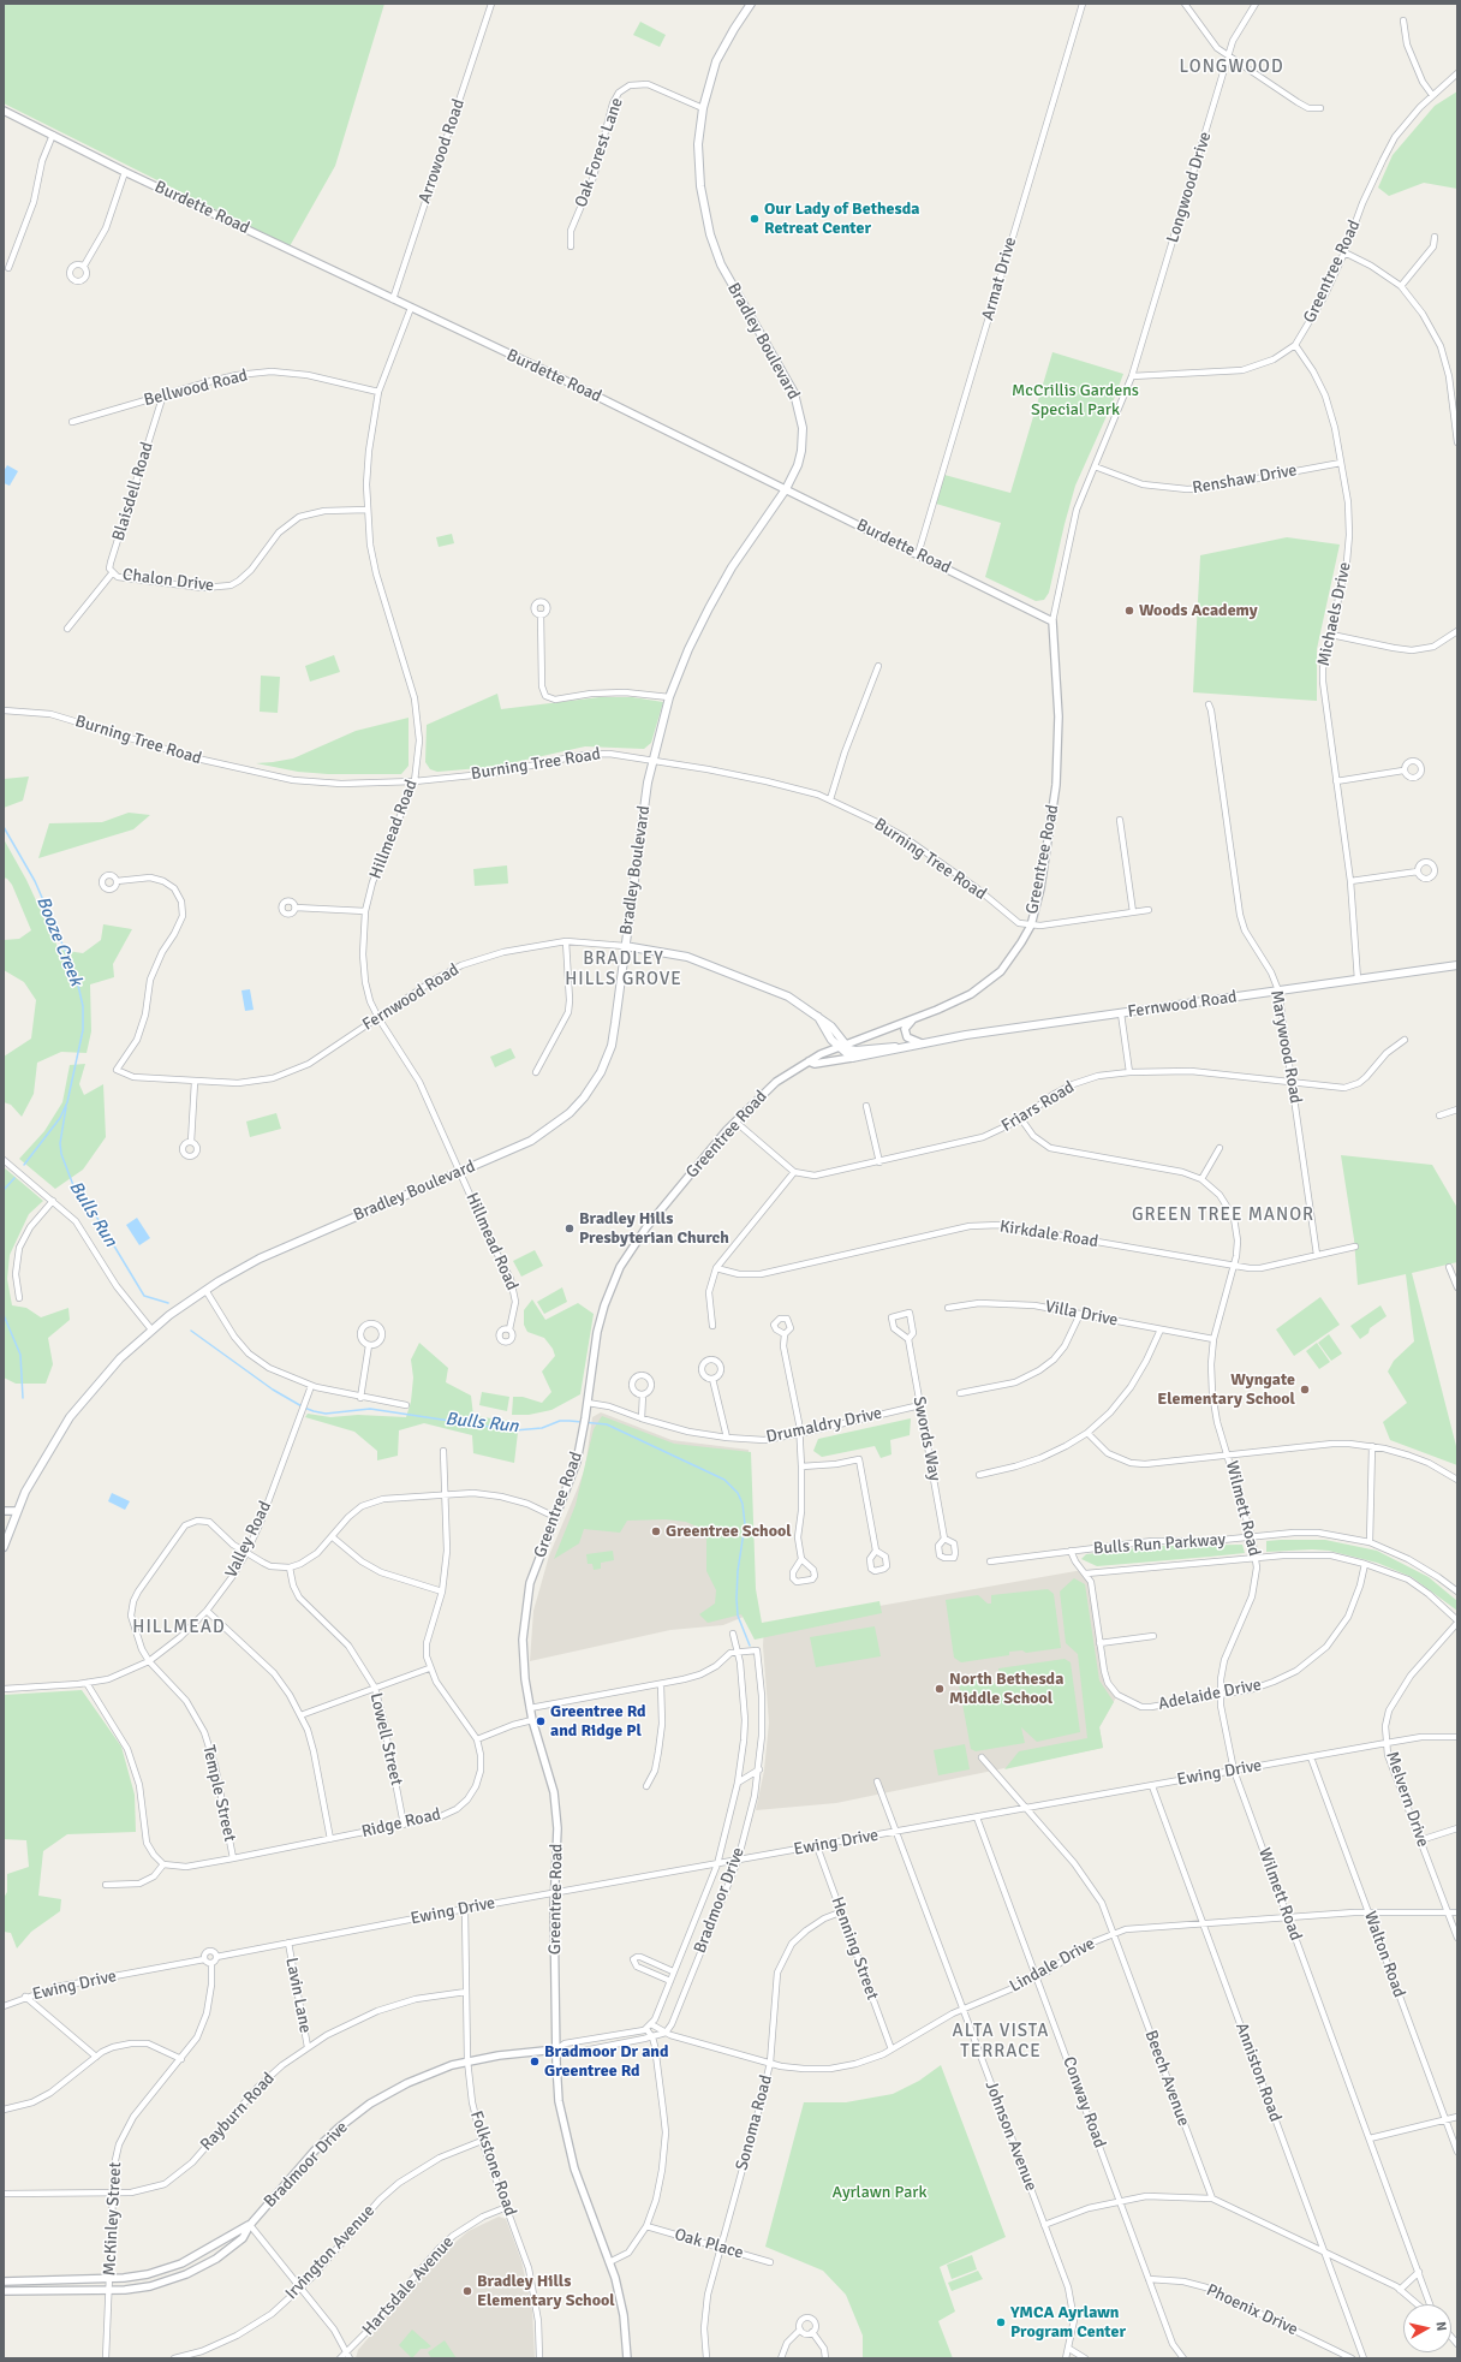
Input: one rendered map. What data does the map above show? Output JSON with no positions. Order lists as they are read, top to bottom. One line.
{"streets":{"main road":["Bradley Boulevard","Fernwood Road"],"street":["Arrowood Road","Oak Forest Lane","Longwood Drive","Burdette Road","Greentree Road","Armat Drive","Bellwood Road","Renshaw Drive","Blaisdell Road","Chalon Drive","Michaels Drive","Burning Tree Road","Hillmead Road","Marywood Road","Friars Road","Kirkdale Road","Villa Drive","Drumaldry Drive","Swords Way","Wilmett Road","Valley Road","Bulls Run Parkway","Adelaide Drive","Lowell Street","Ewing Drive","Temple Street","Melvern Drive","Ridge Road","Bradmoor Drive","Henning Street","Walton Road","Lindale Drive","Lavin Lane","Anniston Road","Beech Avenue","Conway Road","Rayburn Road","Sonoma Road","Johnson Avenue","Folkstone Road","McKinley Street","Oak Place","Irvington Avenue","Hartsdale Avenue","Phoenix Drive"]},"crossings":[["Arrowood Road","Burdette Road"],["Oak Forest Lane","Bradley Boulevard"],["Longwood Drive","Greentree Road"],["Burdette Road","Greentree Road"],["Burdette Road","Armat Drive"],["Burdette Road","Bradley Boulevard"],["Burdette Road","Hillmead Road"],["Greentree Road","Renshaw Drive"],["Greentree Road","Michaels Drive"],["Greentree Road","Burning Tree Road"],["Greentree Road","Fernwood Road"],["Greentree Road","Drumaldry Drive"],["Greentree Road","Ewing Drive"],["Greentree Road","Bradmoor Drive"],["Bradley Boulevard","Burning Tree Road"],["Bradley Boulevard","Hillmead Road"],["Bradley Boulevard","Fernwood Road"],["Bellwood Road","Blaisdell Road"],["Bellwood Road","Hillmead Road"],["Renshaw Drive","Michaels Drive"],["Blaisdell Road","Chalon Drive"],["Chalon Drive","Hillmead Road"],["Michaels Drive","Fernwood Road"],["Burning Tree Road","Hillmead Road"],["Hillmead Road","Fernwood Road"],["Fernwood Road","Marywood Road"],["Marywood Road","Friars Road"],["Marywood Road","Kirkdale Road"],["Friars Road","Wilmett Road"],["Kirkdale Road","Wilmett Road"],["Villa Drive","Wilmett Road"],["Drumaldry Drive","Swords Way"],["Wilmett Road","Bulls Run Parkway"],["Wilmett Road","Adelaide Drive"],["Wilmett Road","Ewing Drive"],["Wilmett Road","Lindale Drive"],["Valley Road","Temple Street"],["Bulls Run Parkway","Adelaide Drive"],["Bulls Run Parkway","Melvern Drive"],["Lowell Street","Temple Street"],["Lowell Street","Ridge Road"],["Ewing Drive","Melvern Drive"],["Ewing Drive","Bradmoor Drive"],["Ewing Drive","Henning Street"],["Ewing Drive","Walton Road"],["Ewing Drive","Lavin Lane"],["Ewing Drive","Anniston Road"],["Ewing Drive","Beech Avenue"],["Ewing Drive","Conway Road"],["Ewing Drive","Johnson Avenue"],["Ewing Drive","Folkstone Road"],["Ewing Drive","McKinley Street"],["Temple Street","Ridge Road"],["Melvern Drive","Lindale Drive"],["Bradmoor Drive","Lindale Drive"],["Bradmoor Drive","Folkstone Road"],["Bradmoor Drive","McKinley Street"],["Henning Street","Lindale Drive"],["Henning Street","Sonoma Road"],["Walton Road","Lindale Drive"],["Lindale Drive","Anniston Road"],["Lindale Drive","Beech Avenue"],["Lindale Drive","Conway Road"],["Lindale Drive","Sonoma Road"],["Lindale Drive","Johnson Avenue"],["Lavin Lane","Rayburn Road"],["Conway Road","Phoenix Drive"],["Rayburn Road","Folkstone Road"],["Rayburn Road","McKinley Street"],["Sonoma Road","Oak Place"],["Folkstone Road","Irvington Avenue"],["Folkstone Road","Hartsdale Avenue"]],"districts":["LONGWOOD","BRADLEY HILLS GROVE","GREEN TREE MANOR","HILLMEAD","ALTA VISTA TERRACE"],"water":["Booze Creek","Bulls Run"],"parks":["McCrillis Gardens Special Park","Ayrlawn Park"],"places":["Our Lady of Bethesda Retreat Center","Woods Academy","Bradley Hills Presbyterian Church","Wyngate Elementary School","Greentree School","North Bethesda Middle School","Greentree Rd and Ridge Pl","Bradmoor Dr and Greentree Rd","Bradley Hills Elementary School","YMCA Ayrlawn Program Center"],"north":"right"}
